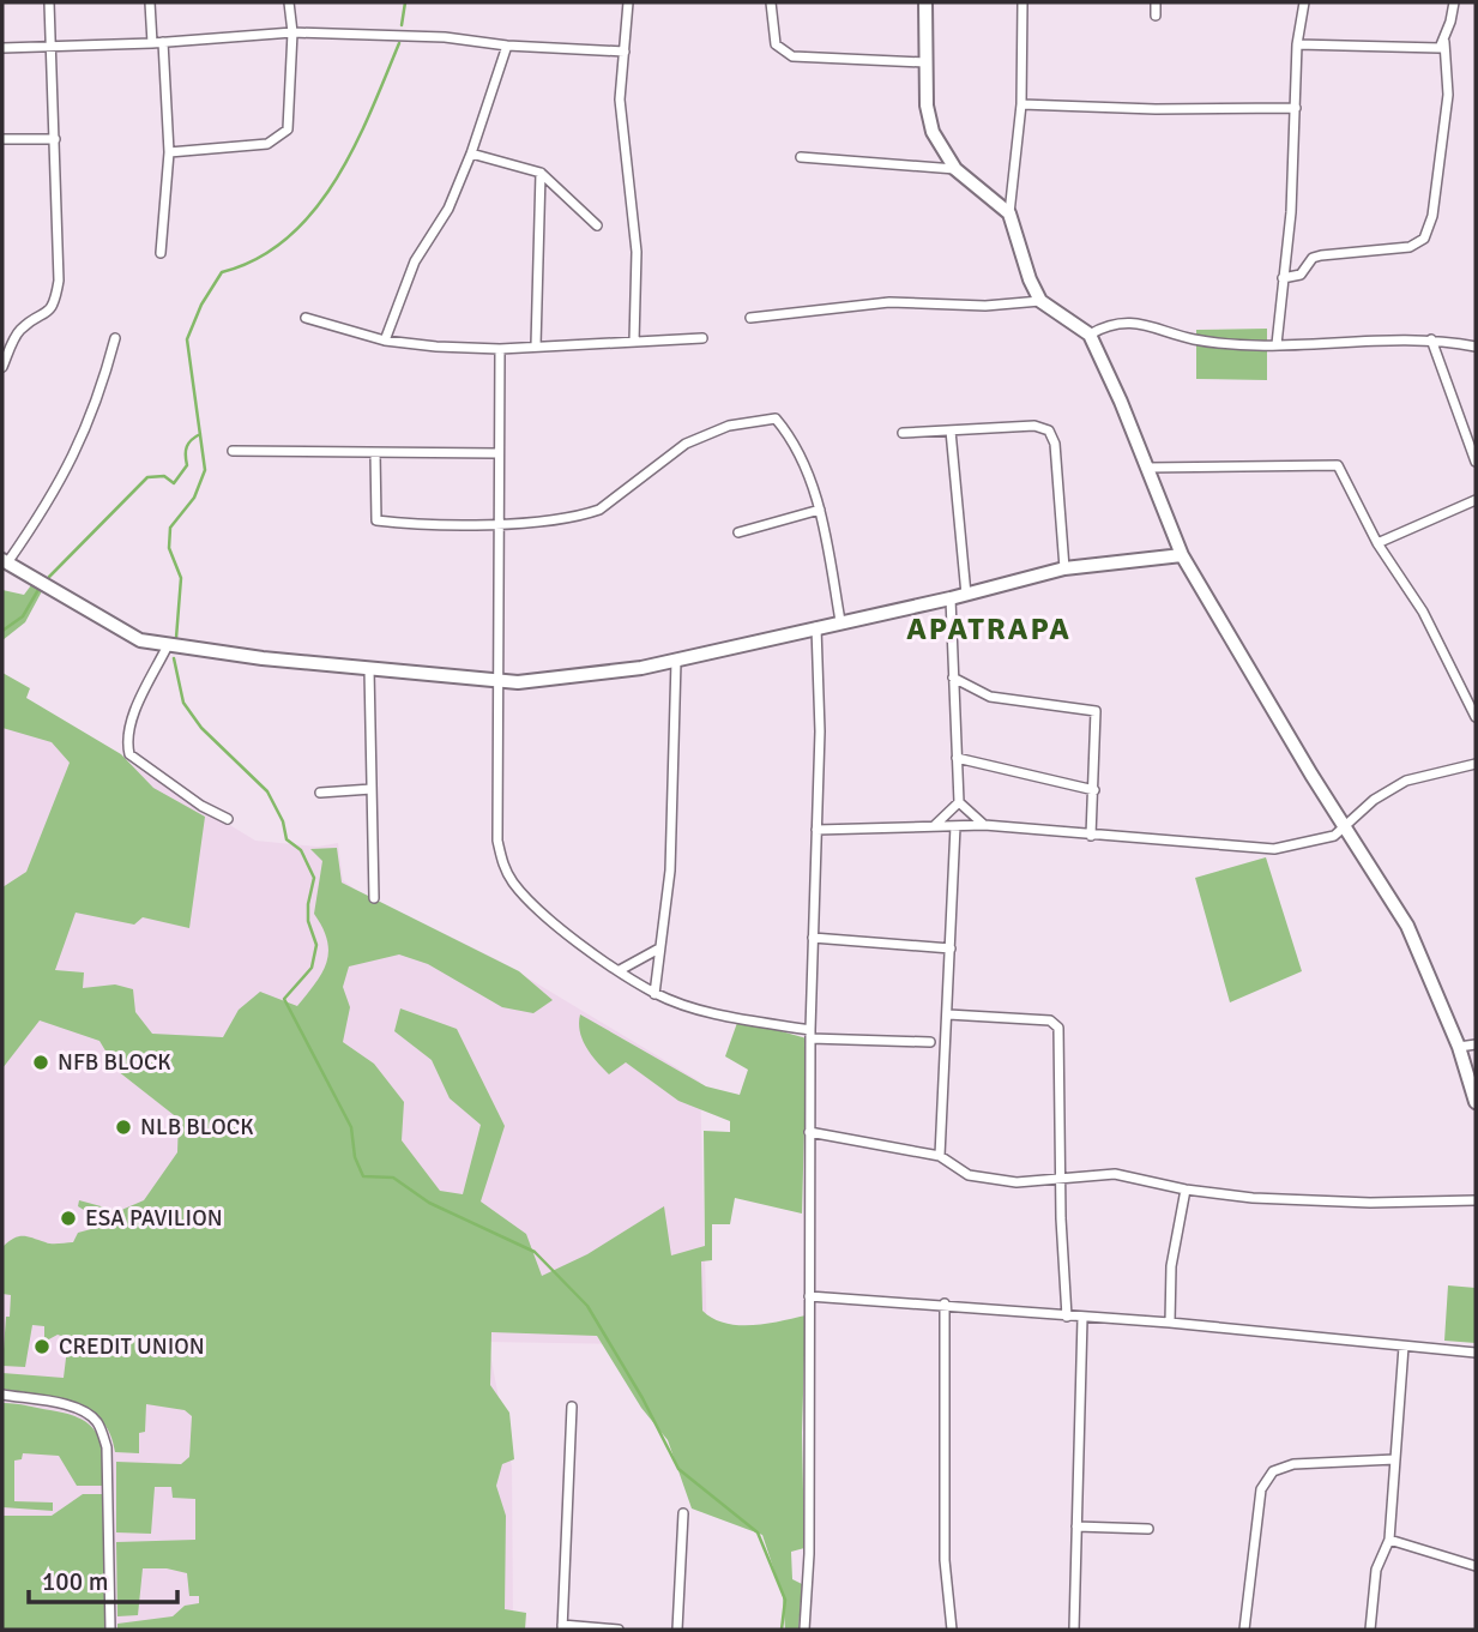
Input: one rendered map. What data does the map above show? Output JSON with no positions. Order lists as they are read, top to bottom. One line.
{"districts":["APATRAPA"],"places":["NFB BLOCK","NLB BLOCK","ESA PAVILION","CREDIT UNION"],"scale_bar":"100 m"}
